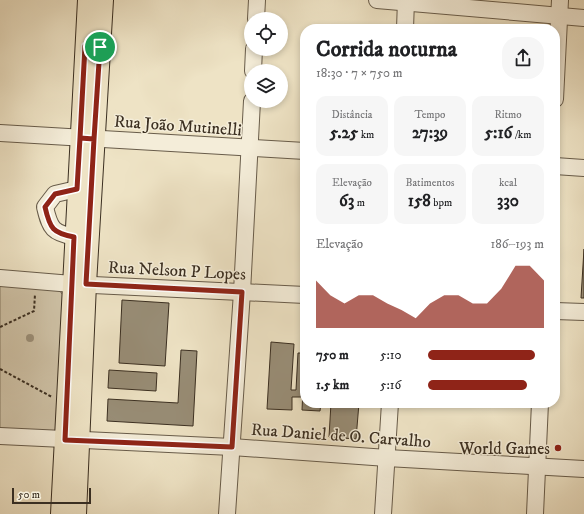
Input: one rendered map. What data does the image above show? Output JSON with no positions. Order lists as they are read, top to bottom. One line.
{"streets":{"street":["Rua João Mutinelli","Rua Nelson P Lopes","Rua Daniel de O. Carvalho"]},"places":["World Games"],"scale_bar":"50 m","page":{"heading":["Corrida noturna","18:30 · 7 × 750 m"],"stats":[["Distância","5.25 km"],["Tempo","27:39"],["Ritmo","5:16 /km"],["Elevação","63 m"],["Batimentos","158 bpm"],["kcal","330"]],"chart":["Elevação","186–193 m"],"list":[{"name":"750 m","note":"5:10"},{"name":"1.5 km","note":"5:16"}],"scale":"50 m"}}
